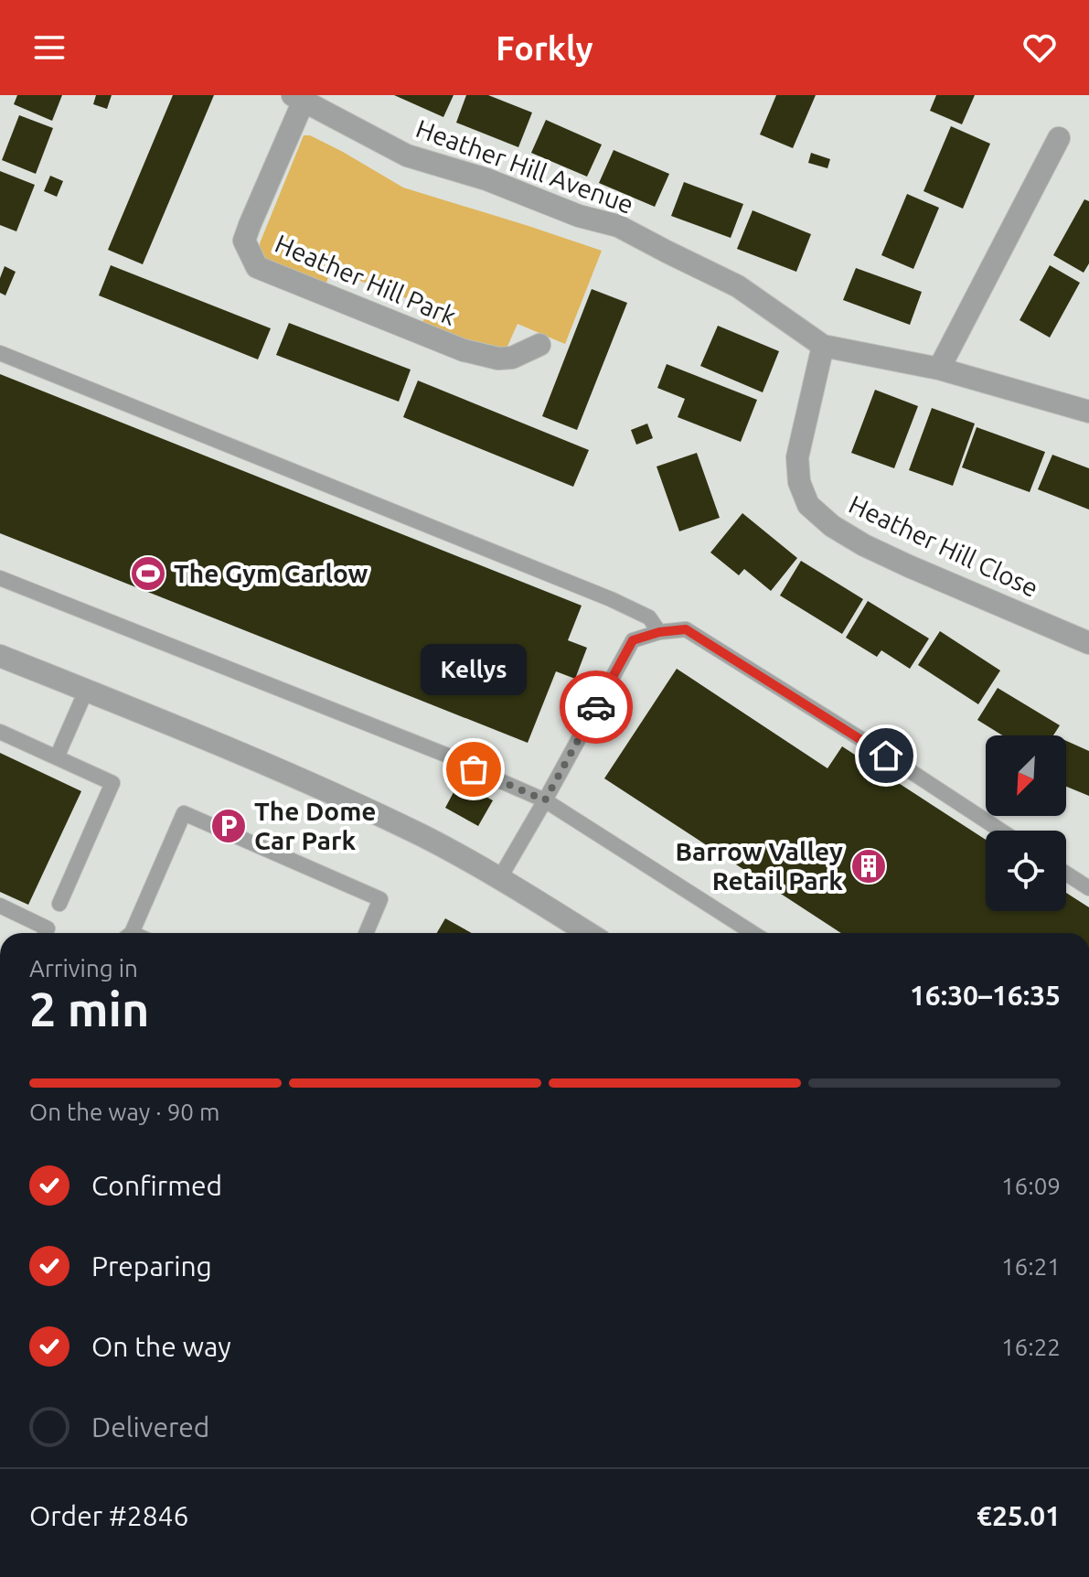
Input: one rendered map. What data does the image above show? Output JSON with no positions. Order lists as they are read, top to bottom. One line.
{"streets":{"street":["Heather Hill Avenue","Heather Hill Park","Heather Hill Close"]},"crossings":[["Heather Hill Avenue","Heather Hill Park"],["Heather Hill Avenue","Heather Hill Close"]],"places":{"sports":["The Gym Carlow"],"other":["Kellys"],"parking":["The Dome Car Park"],"building":["Barrow Valley Retail Park"]},"north":"bottom left","page":{"header":"Forkly","bubble":"Kellys","heading":["2 min","Arriving in","16:30–16:35"],"panel":["Order #2846","€25.01"],"bar":"On the way · 90 m","list":[["Confirmed","16:09"],["Preparing","16:21"],["On the way","16:22"],"Delivered"]}}
